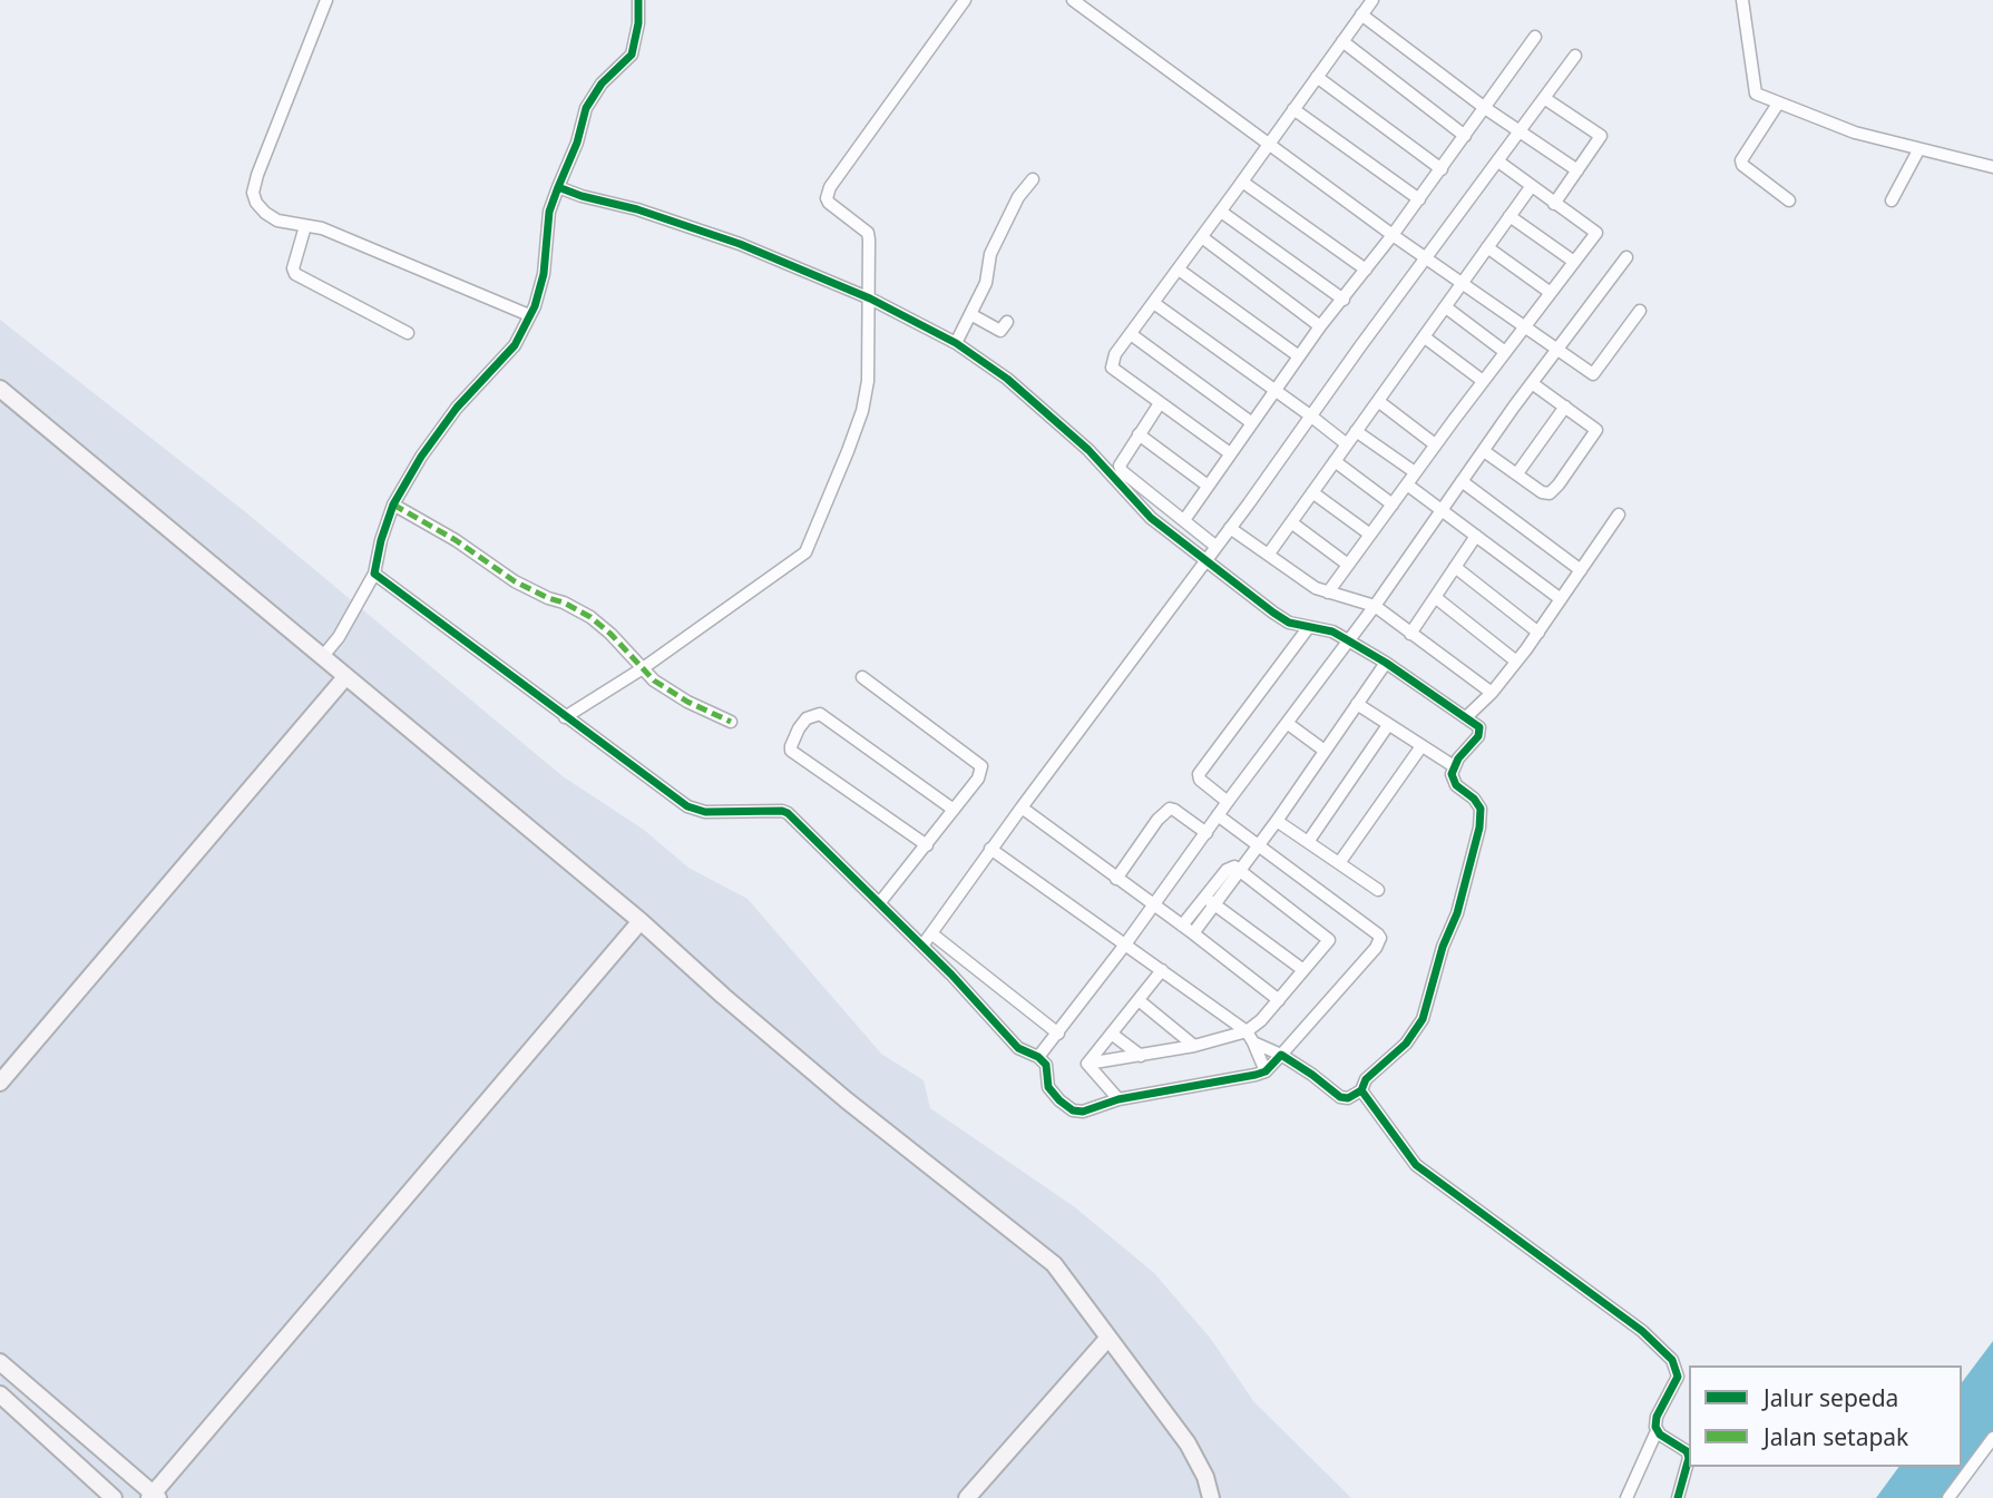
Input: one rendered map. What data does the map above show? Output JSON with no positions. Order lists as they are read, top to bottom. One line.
{"legend":["Jalur sepeda","Jalan setapak"]}
